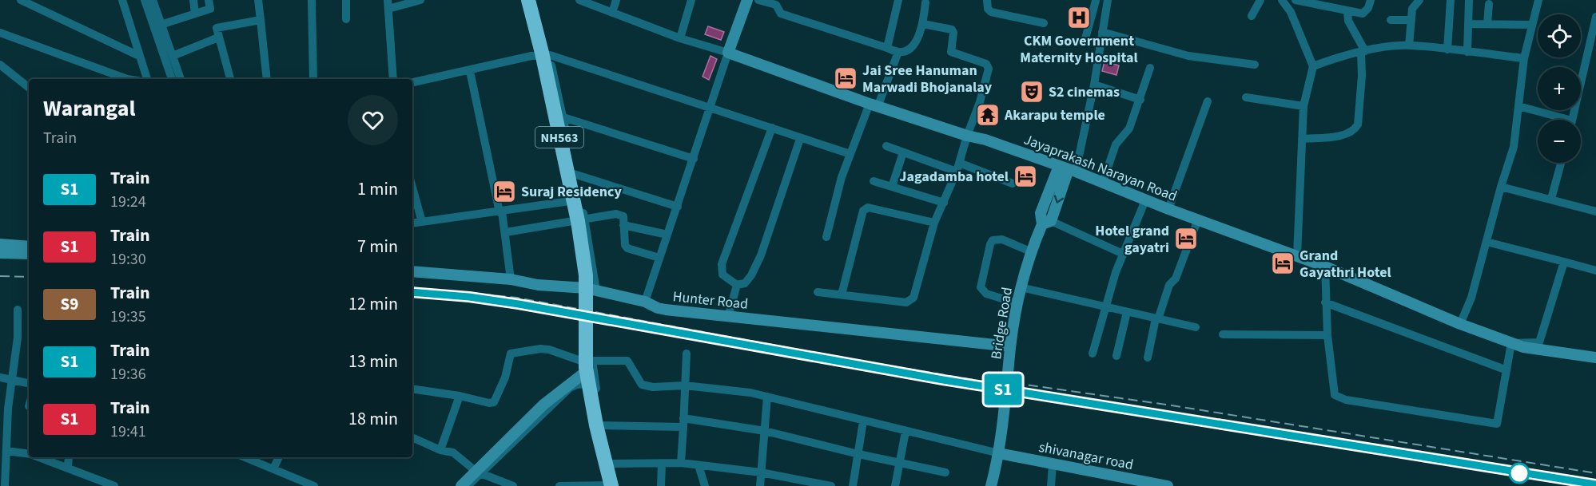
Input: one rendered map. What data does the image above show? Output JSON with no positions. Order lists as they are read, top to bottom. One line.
{"streets":{"highway":["NH563"],"street":["Jayaprakash Narayan Road","Hunter Road","Bridge Road","shivanagar road"]},"crossings":[["Jayaprakash Narayan Road","Bridge Road"],["Hunter Road","Bridge Road"],["Bridge Road","shivanagar road"]],"places":{"hospital":["CKM Government Maternity Hospital"],"hotel":["Jai Sree Hanuman Marwadi Bhojanalay","Jagadamba hotel","Suraj Residency","Hotel grand gayatri","Grand Gayathri Hotel"],"theatre":["S2 cinemas"],"temple":["Akarapu temple"]},"page":{"on_map":"S1","map_buttons":["+","−"],"heading":["Warangal","Train"],"list":[{"mark":"S1","name":"Train","note":"19:24","value":"1 min"},{"mark":"S1","name":"Train","note":"19:30","value":"7 min"},{"mark":"S9","name":"Train","note":"19:35","value":"12 min"},{"mark":"S1","name":"Train","note":"19:36","value":"13 min"},{"mark":"S1","name":"Train","note":"19:41","value":"18 min"}]}}
